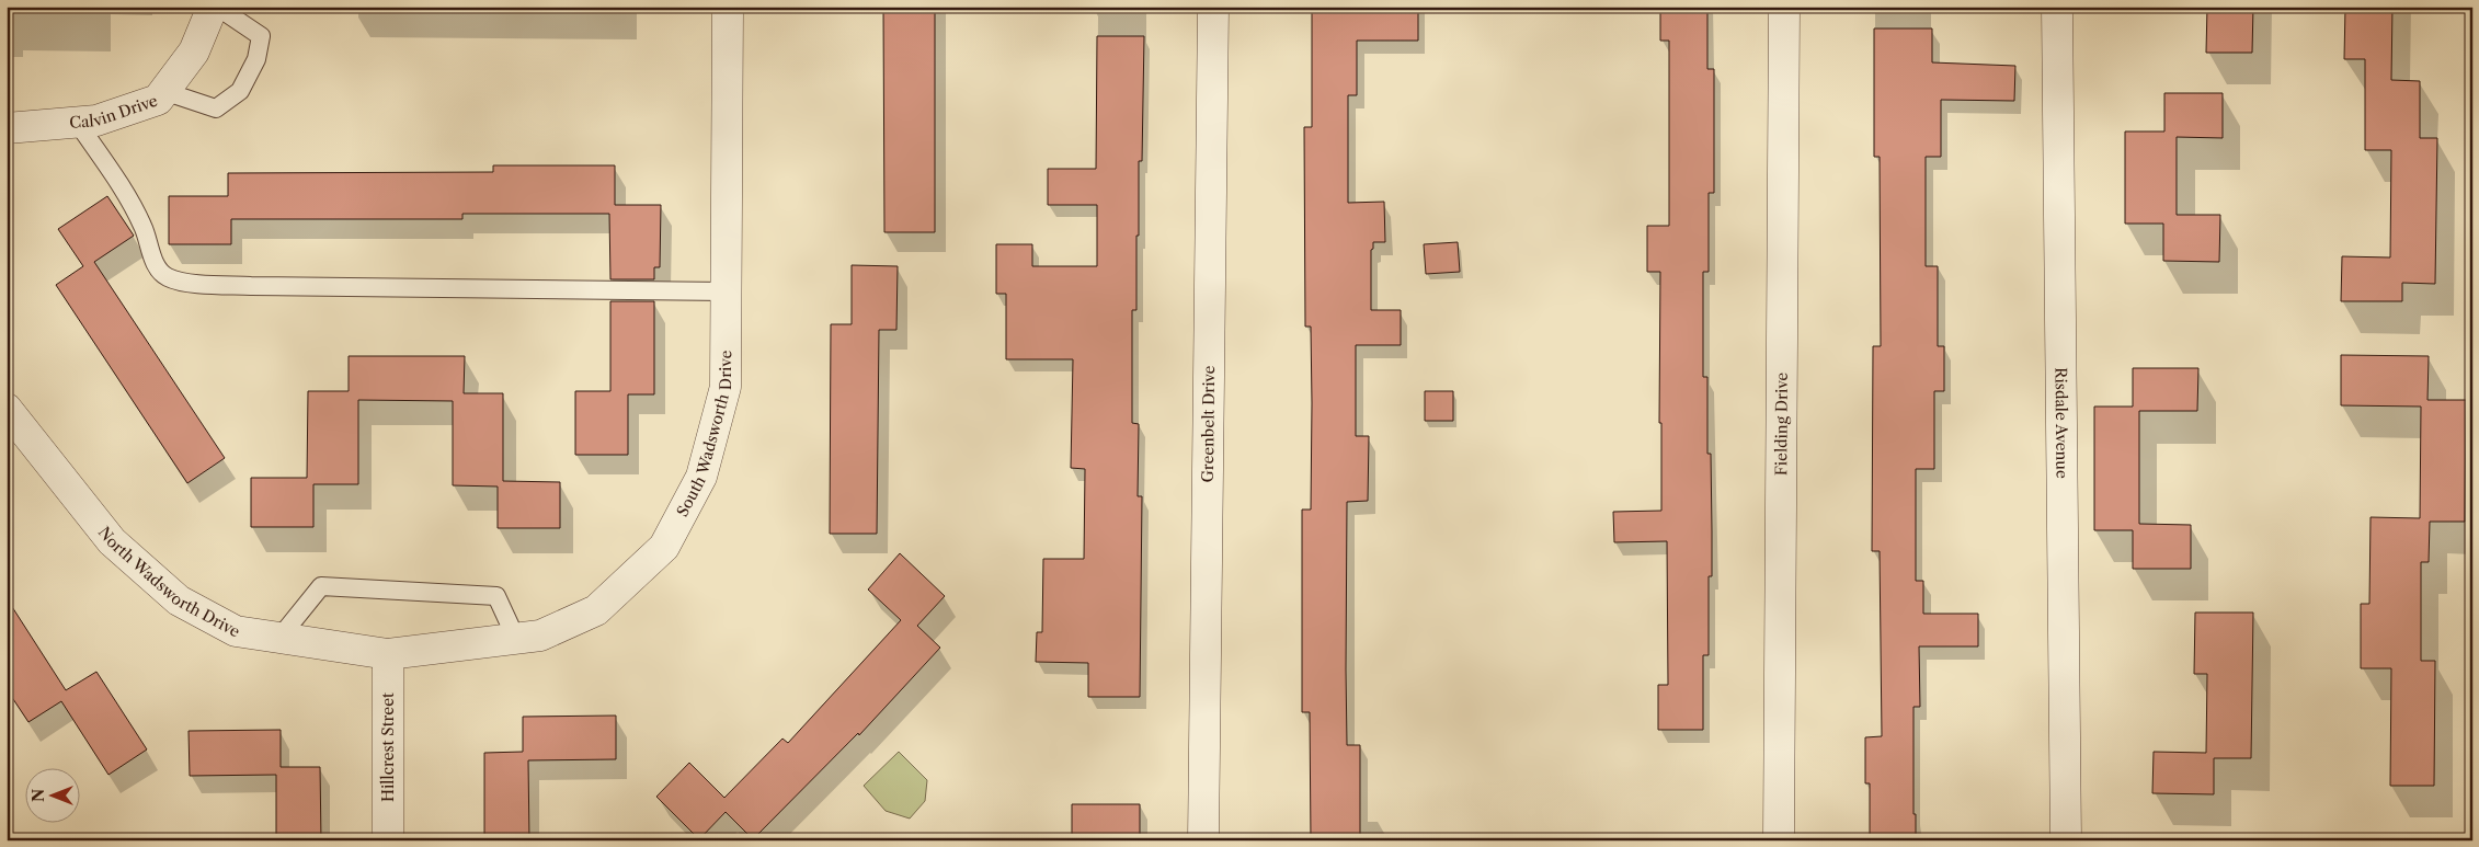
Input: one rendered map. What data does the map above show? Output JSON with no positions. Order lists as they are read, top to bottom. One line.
{"streets":{"street":["Calvin Drive","Greenbelt Drive","Fielding Drive","Risdale Avenue","South Wadsworth Drive","North Wadsworth Drive","Hillcrest Street"]},"crossings":[["South Wadsworth Drive","North Wadsworth Drive"],["South Wadsworth Drive","Hillcrest Street"],["North Wadsworth Drive","Hillcrest Street"]],"north":"left"}
